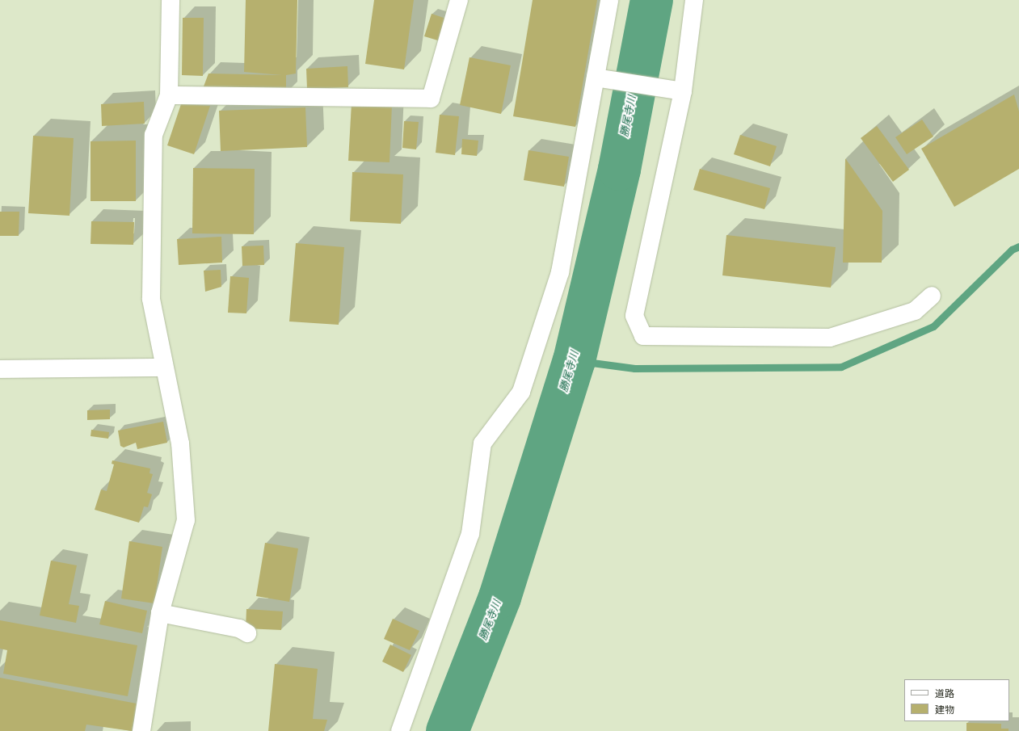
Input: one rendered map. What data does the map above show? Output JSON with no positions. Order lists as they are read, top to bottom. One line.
{"water":["勝尾寺川"],"legend":["道路","建物"]}
